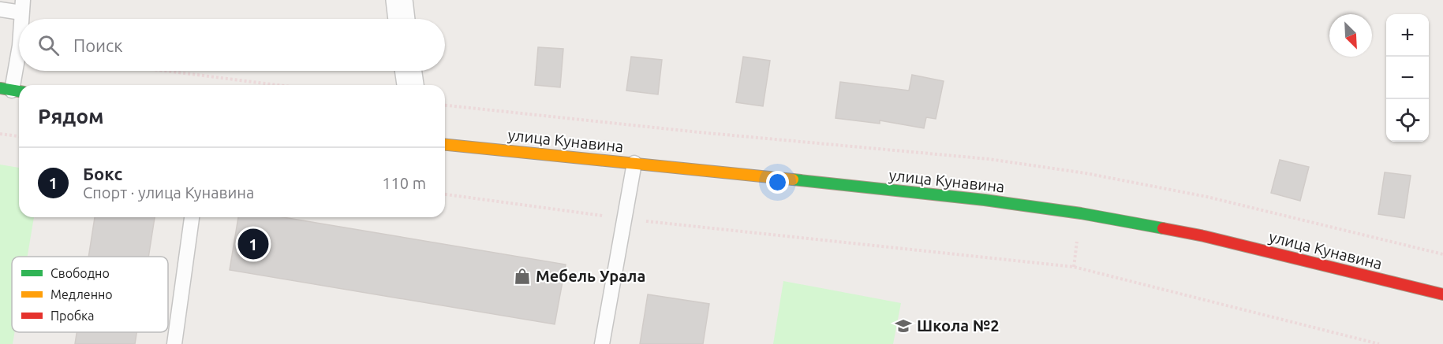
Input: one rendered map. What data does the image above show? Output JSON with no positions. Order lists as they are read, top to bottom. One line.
{"streets":{"main road":["улица Кунавина"]},"places":{"shop":["Мебель Урала"],"school or university":["Школа №2"]},"legend":["Свободно","Медленно","Пробка"],"north":"bottom right","page":{"map_buttons":["+","−"],"search":"Поиск","heading":"Рядом","list":[{"mark":"1","name":"Бокс","note":"Спорт · улица Кунавина","value":"110 m"}],"pins":"1"}}
